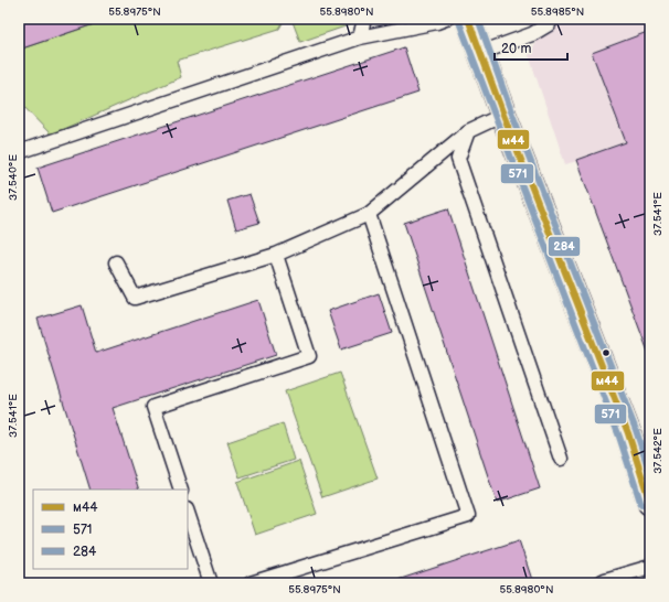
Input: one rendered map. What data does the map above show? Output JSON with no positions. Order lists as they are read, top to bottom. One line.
{"lines":["transit line м44","transit line 284","transit line 571"],"legend":["м44","571","284"],"scale_bar":"20 m","coordinates":["55.8975°N","55.8980°N","55.8985°N","37.540°E","37.541°E","37.542°E"]}
